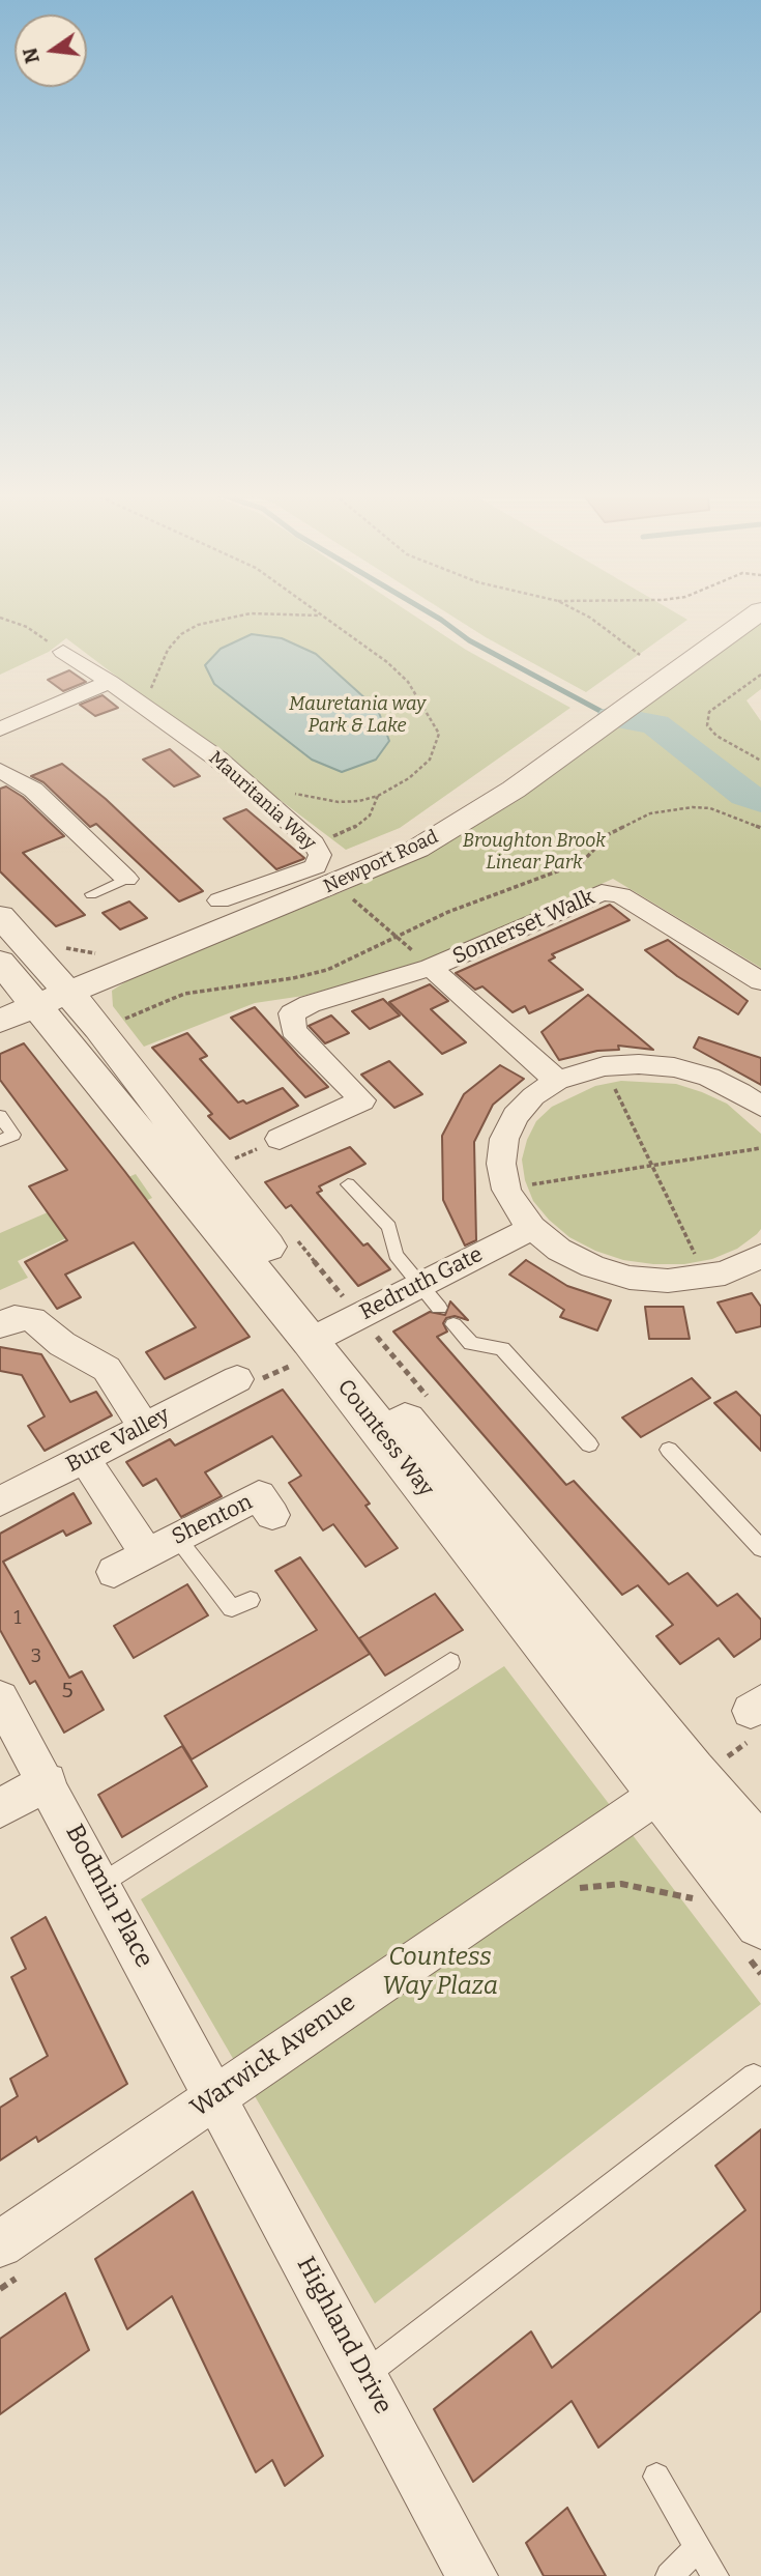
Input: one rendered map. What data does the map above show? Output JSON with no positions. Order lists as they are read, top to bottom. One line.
{"streets":{"street":["Mauritania Way","Newport Road","Somerset Walk","Redruth Gate","Countess Way","Bure Valley","Shenton","Bodmin Place","Warwick Avenue","Highland Drive"]},"crossings":[["Newport Road","Countess Way"],["Redruth Gate","Countess Way"],["Countess Way","Warwick Avenue"],["Bure Valley","Shenton"],["Bodmin Place","Warwick Avenue"],["Bodmin Place","Highland Drive"],["Warwick Avenue","Highland Drive"]],"parks":["Mauretania way Park & Lake","Broughton Brook Linear Park","Countess Way Plaza"],"house_numbers":["1","3","5"],"north":"left"}
